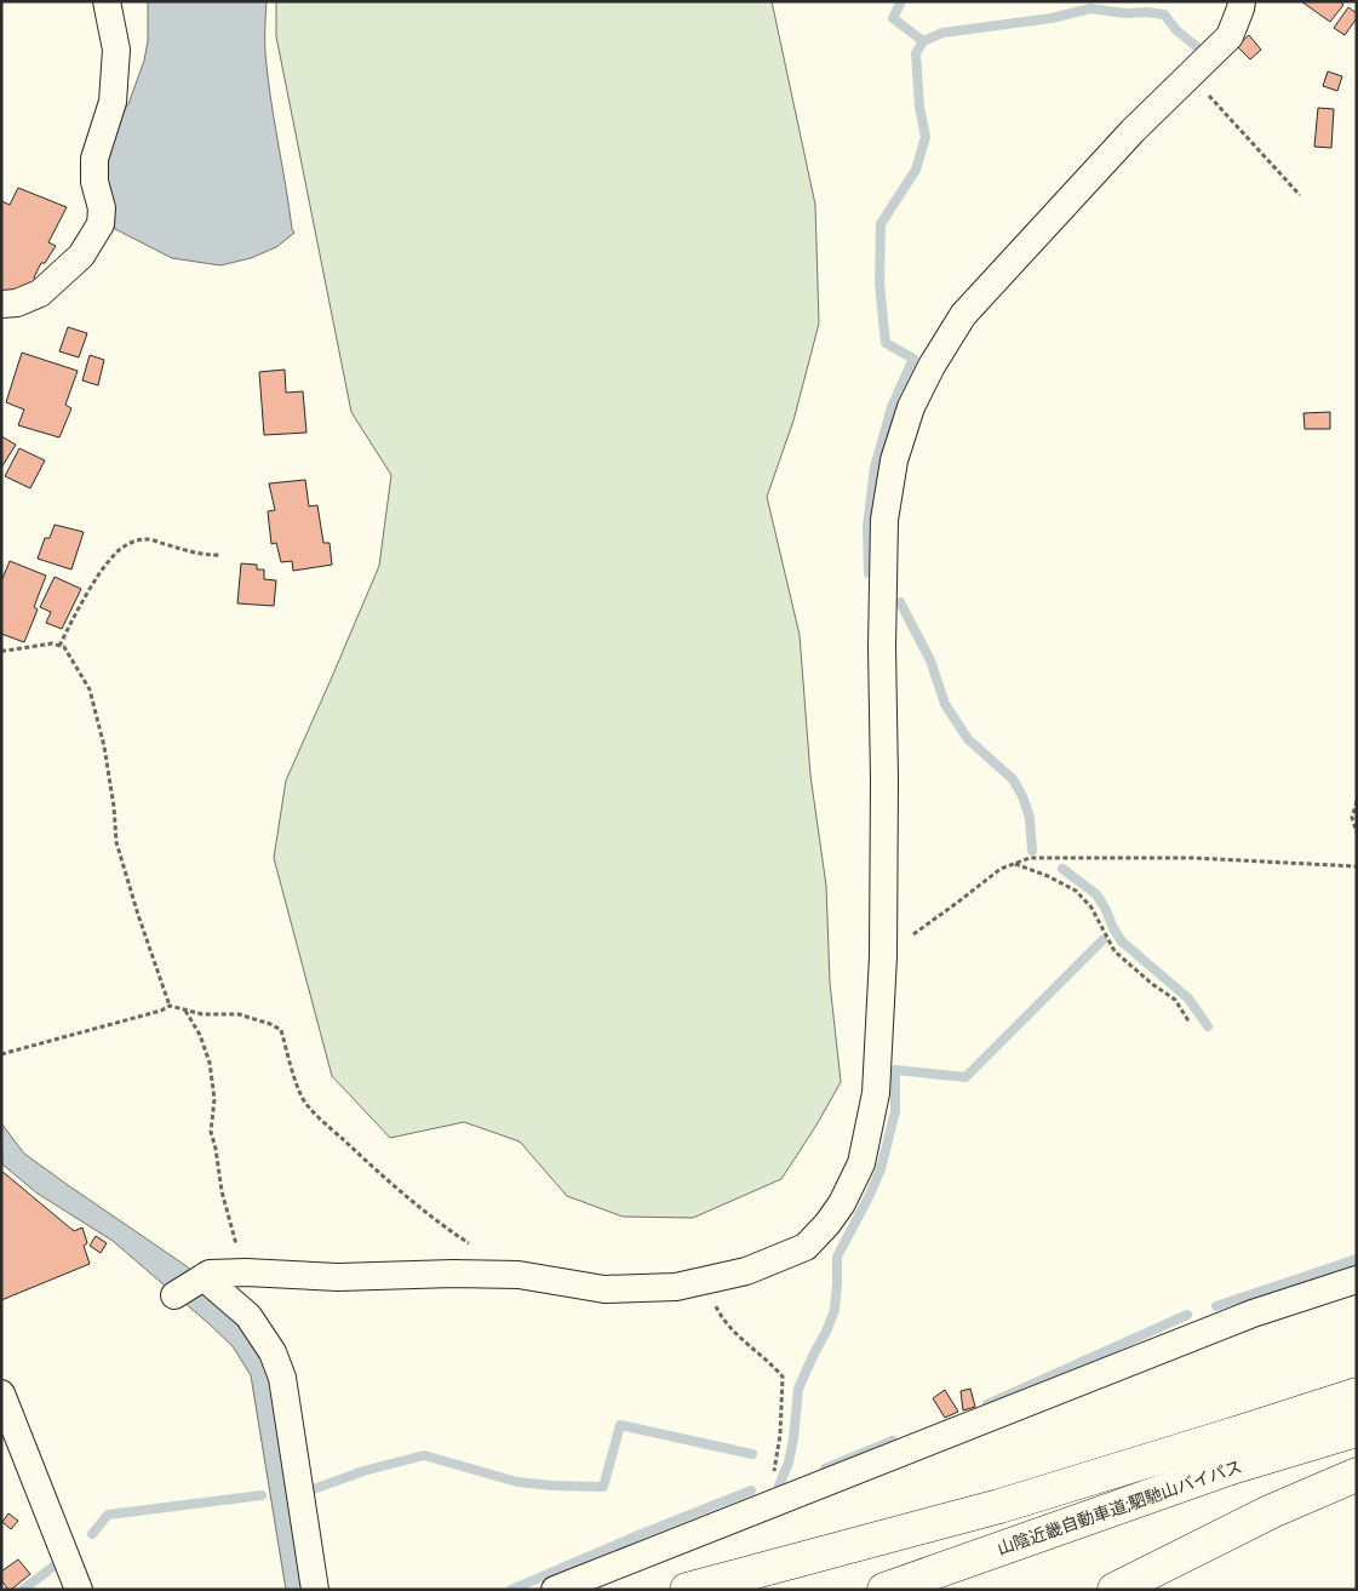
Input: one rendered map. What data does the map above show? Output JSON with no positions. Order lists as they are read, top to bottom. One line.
{"streets":{"highway":["山陰近畿自動車道;駟馳山バイパス"]}}
